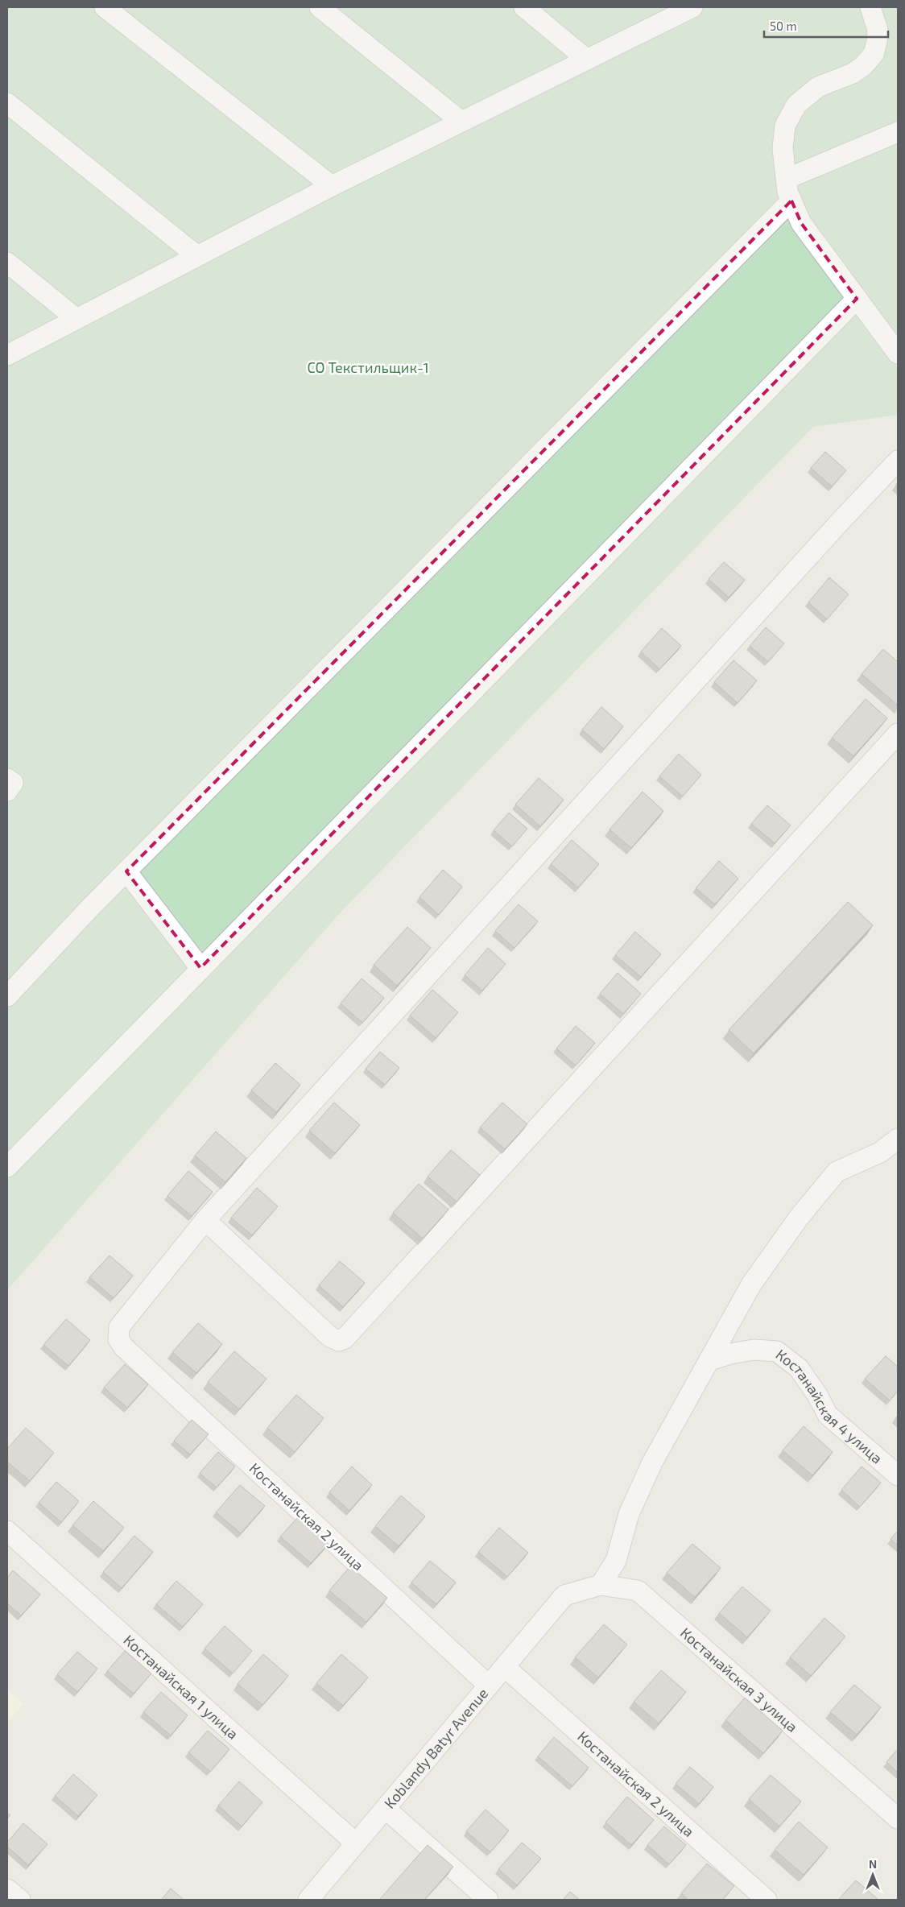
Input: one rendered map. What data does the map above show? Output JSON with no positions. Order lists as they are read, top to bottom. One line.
{"streets":{"street":["Костанайская 4 улица","Костанайская 2 улица","Костанайская 3 улица","Костанайская 1 улица","Koblandy Batyr Avenue"]},"crossings":[["Костанайская 2 улица","Koblandy Batyr Avenue"],["Костанайская 3 улица","Koblandy Batyr Avenue"],["Костанайская 1 улица","Koblandy Batyr Avenue"]],"parks":["СО Текстильщик-1"],"scale_bar":"50 m","north":"top"}
